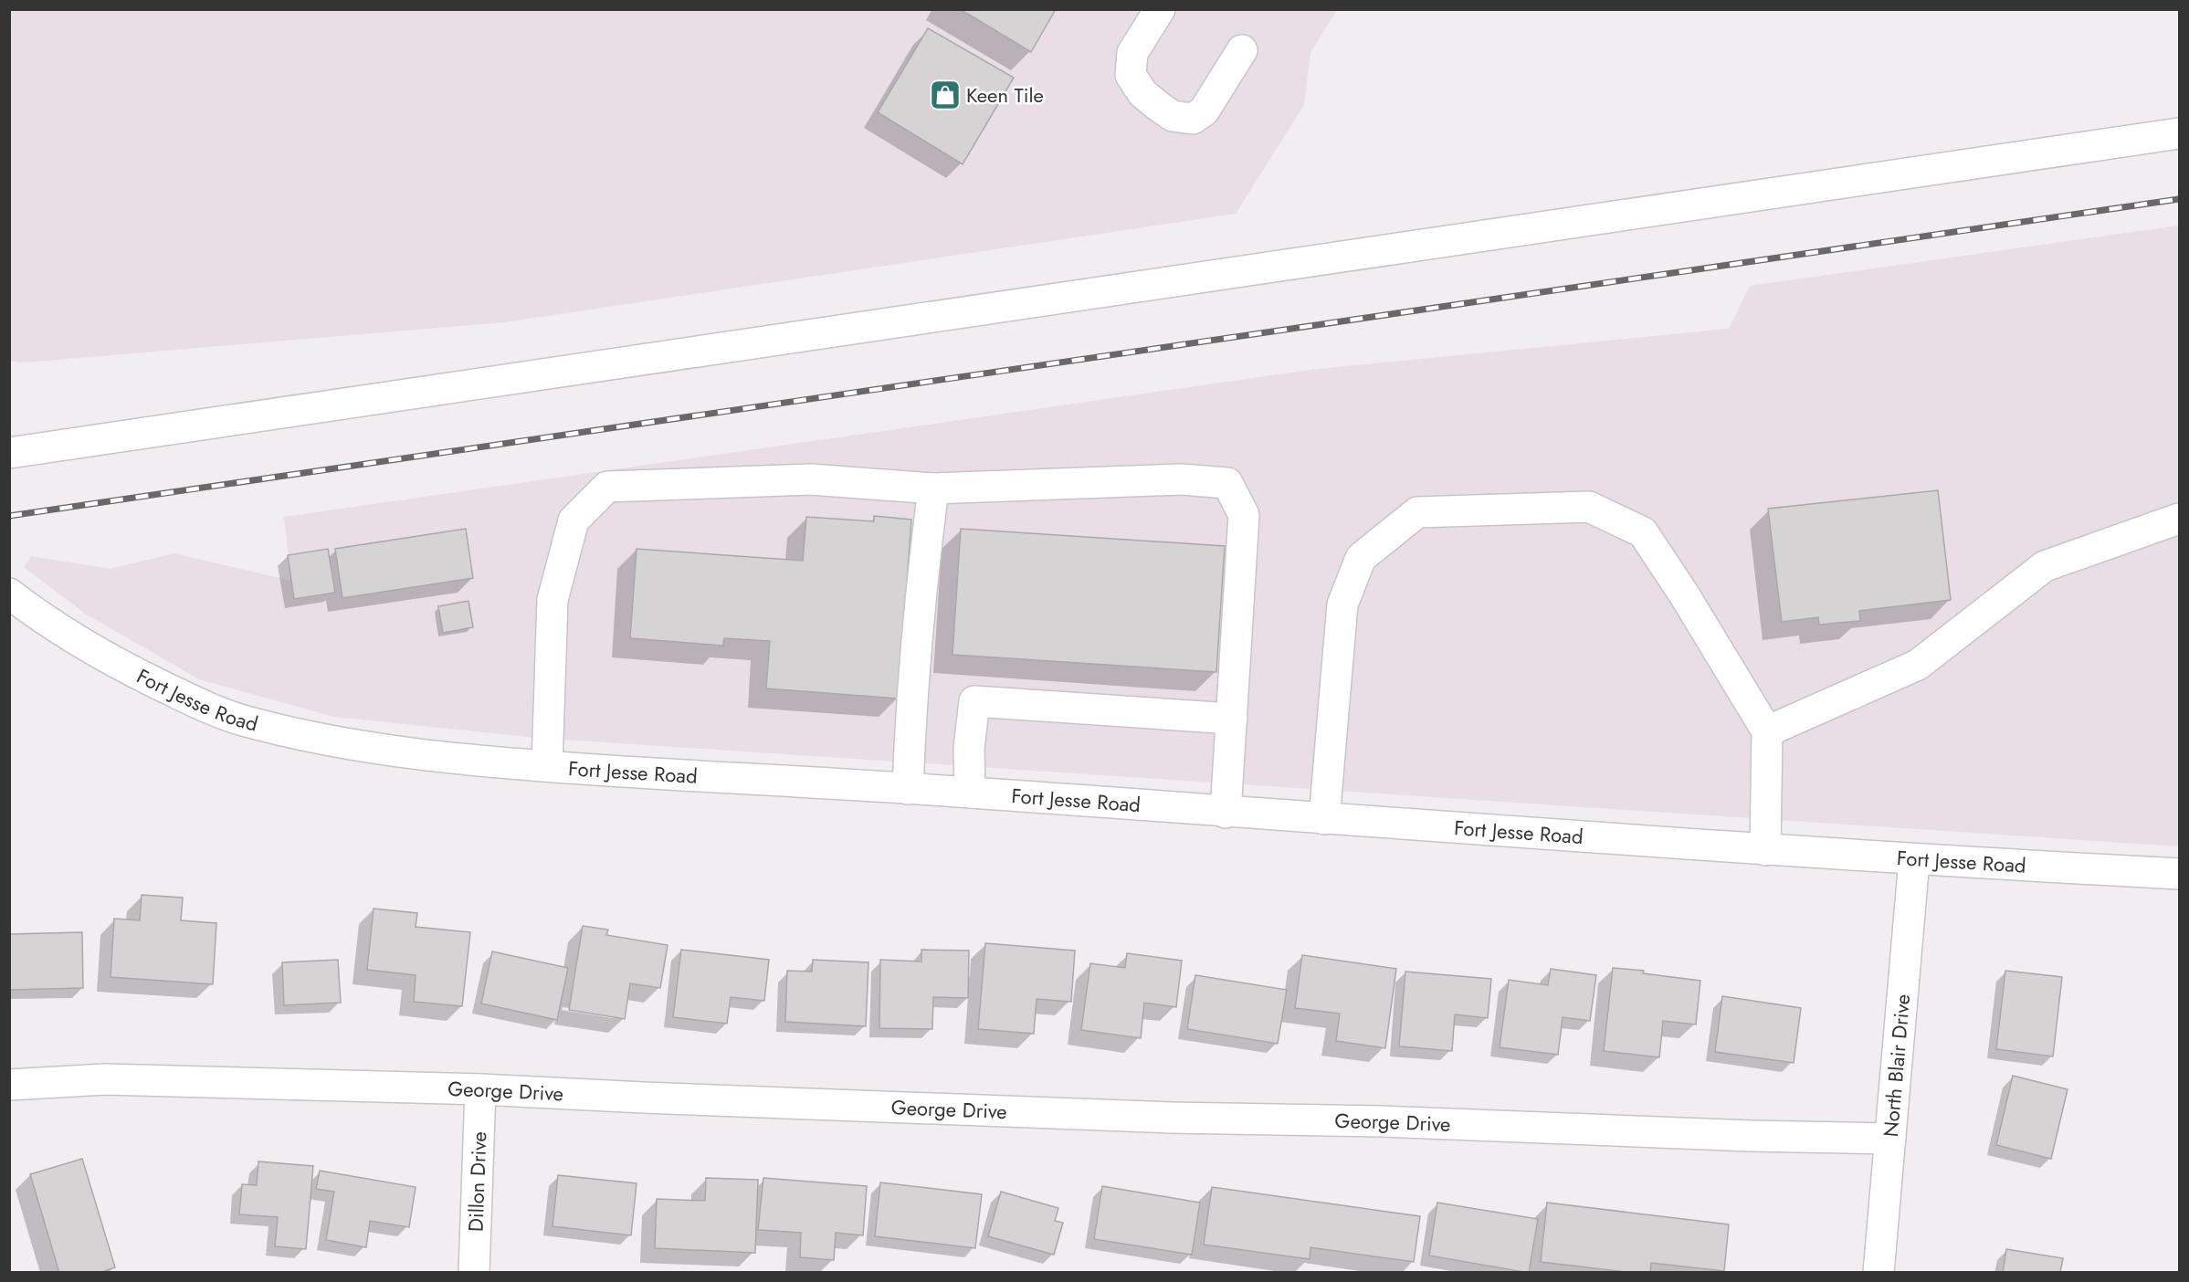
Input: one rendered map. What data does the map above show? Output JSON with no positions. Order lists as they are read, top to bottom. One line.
{"streets":{"street":["Fort Jesse Road","North Blair Drive","George Drive","Dillon Drive"]},"crossings":[["Fort Jesse Road","North Blair Drive"],["North Blair Drive","George Drive"],["George Drive","Dillon Drive"]],"places":{"shop":["Keen Tile"]}}
